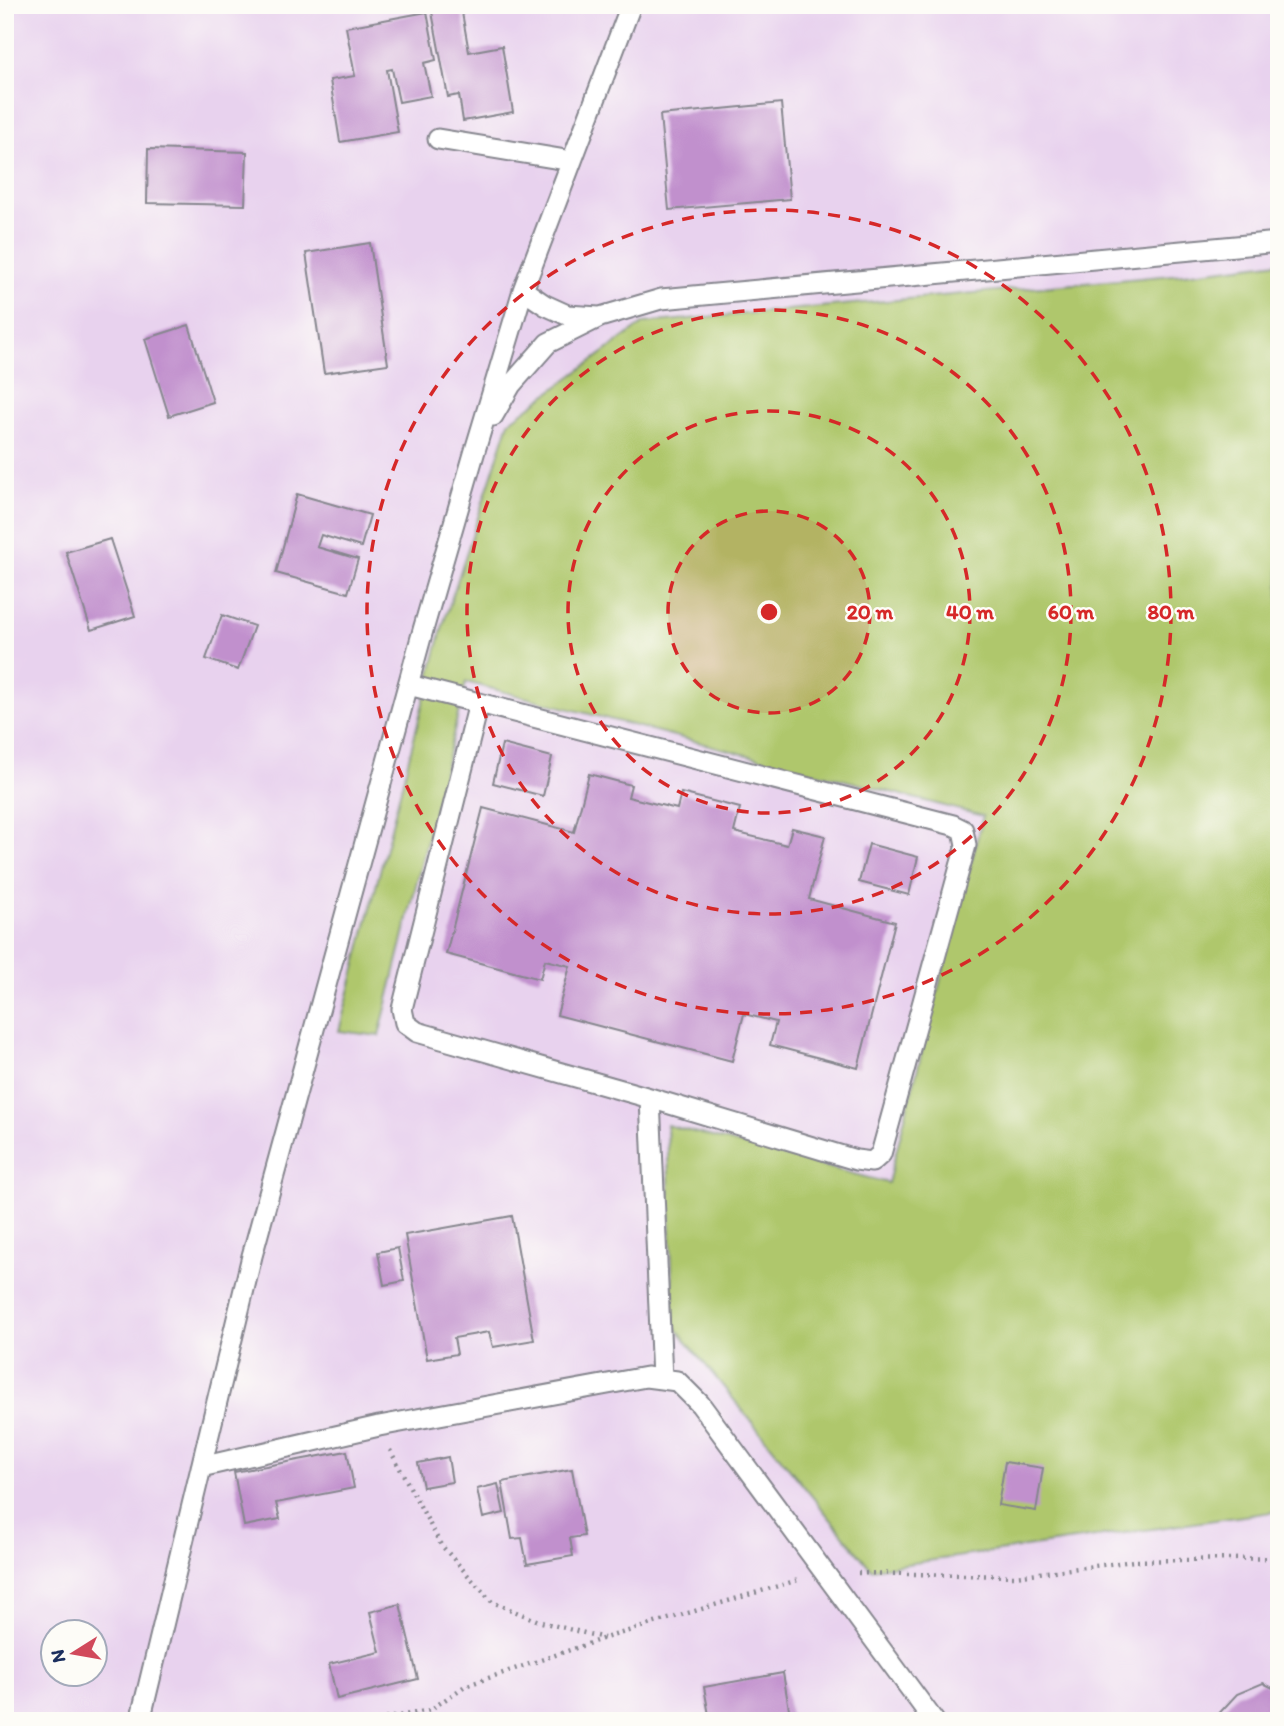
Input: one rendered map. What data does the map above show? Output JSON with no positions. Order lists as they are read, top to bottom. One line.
{"north":"left","rings":["20 m","40 m","60 m","80 m"]}
